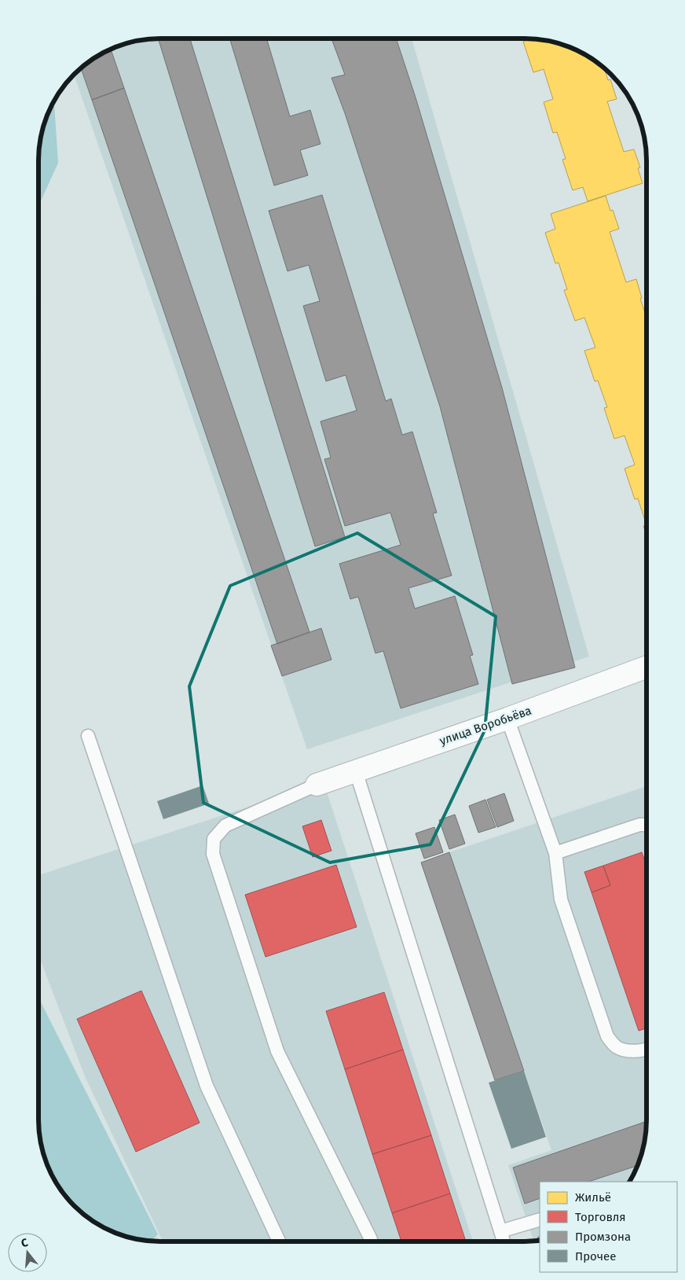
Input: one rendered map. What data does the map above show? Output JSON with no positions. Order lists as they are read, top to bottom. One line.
{"streets":{"street":["улица Воробьёва"]},"legend":["Жильё","Торговля","Промзона","Прочее"],"north":"top"}
